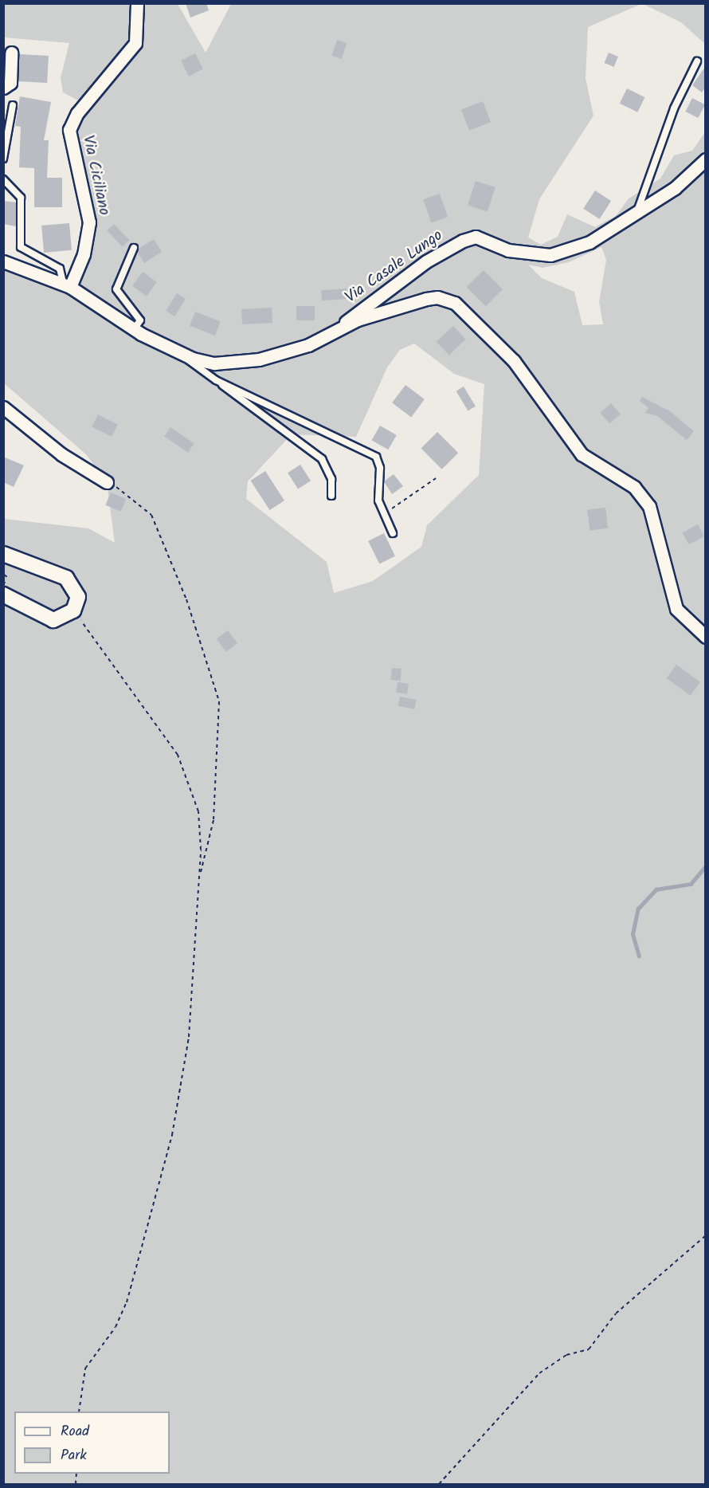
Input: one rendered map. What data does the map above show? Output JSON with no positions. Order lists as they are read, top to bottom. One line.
{"streets":{"street":["Via Ciciliano","Via Casale Lungo"]},"legend":["Road","Park"]}
